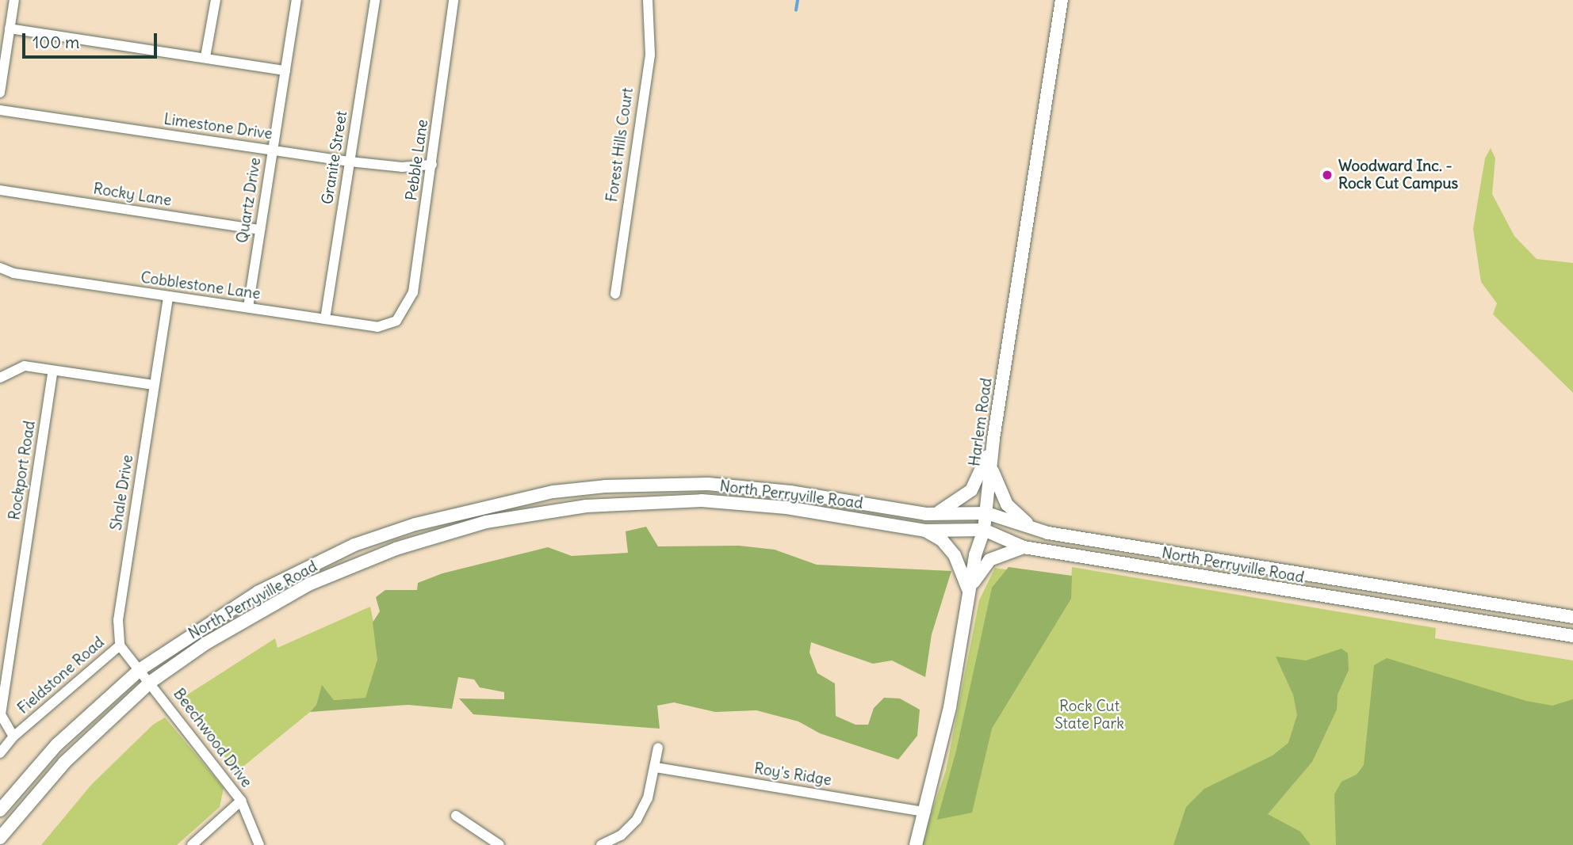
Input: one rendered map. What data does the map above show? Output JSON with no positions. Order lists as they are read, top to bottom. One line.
{"streets":{"main road":["Harlem Road","North Perryville Road"],"street":["Limestone Drive","Forest Hills Court","Granite Street","Pebble Lane","Rocky Lane","Quartz Drive","Cobblestone Lane","Rockport Road","Shale Drive","Fieldstone Road","Beechwood Drive","Roy's Ridge"]},"crossings":[["Limestone Drive","Granite Street"],["Limestone Drive","Pebble Lane"],["Limestone Drive","Quartz Drive"],["Granite Street","Cobblestone Lane"],["Pebble Lane","Cobblestone Lane"],["Rocky Lane","Quartz Drive"],["Quartz Drive","Cobblestone Lane"],["Cobblestone Lane","Shale Drive"],["Harlem Road","North Perryville Road"],["Harlem Road","Roy's Ridge"],["Rockport Road","Fieldstone Road"],["Shale Drive","Fieldstone Road"],["North Perryville Road","Beechwood Drive"]],"parks":["Rock Cut State Park"],"places":["Woodward Inc. - Rock Cut Campus"],"scale_bar":"100 m"}
